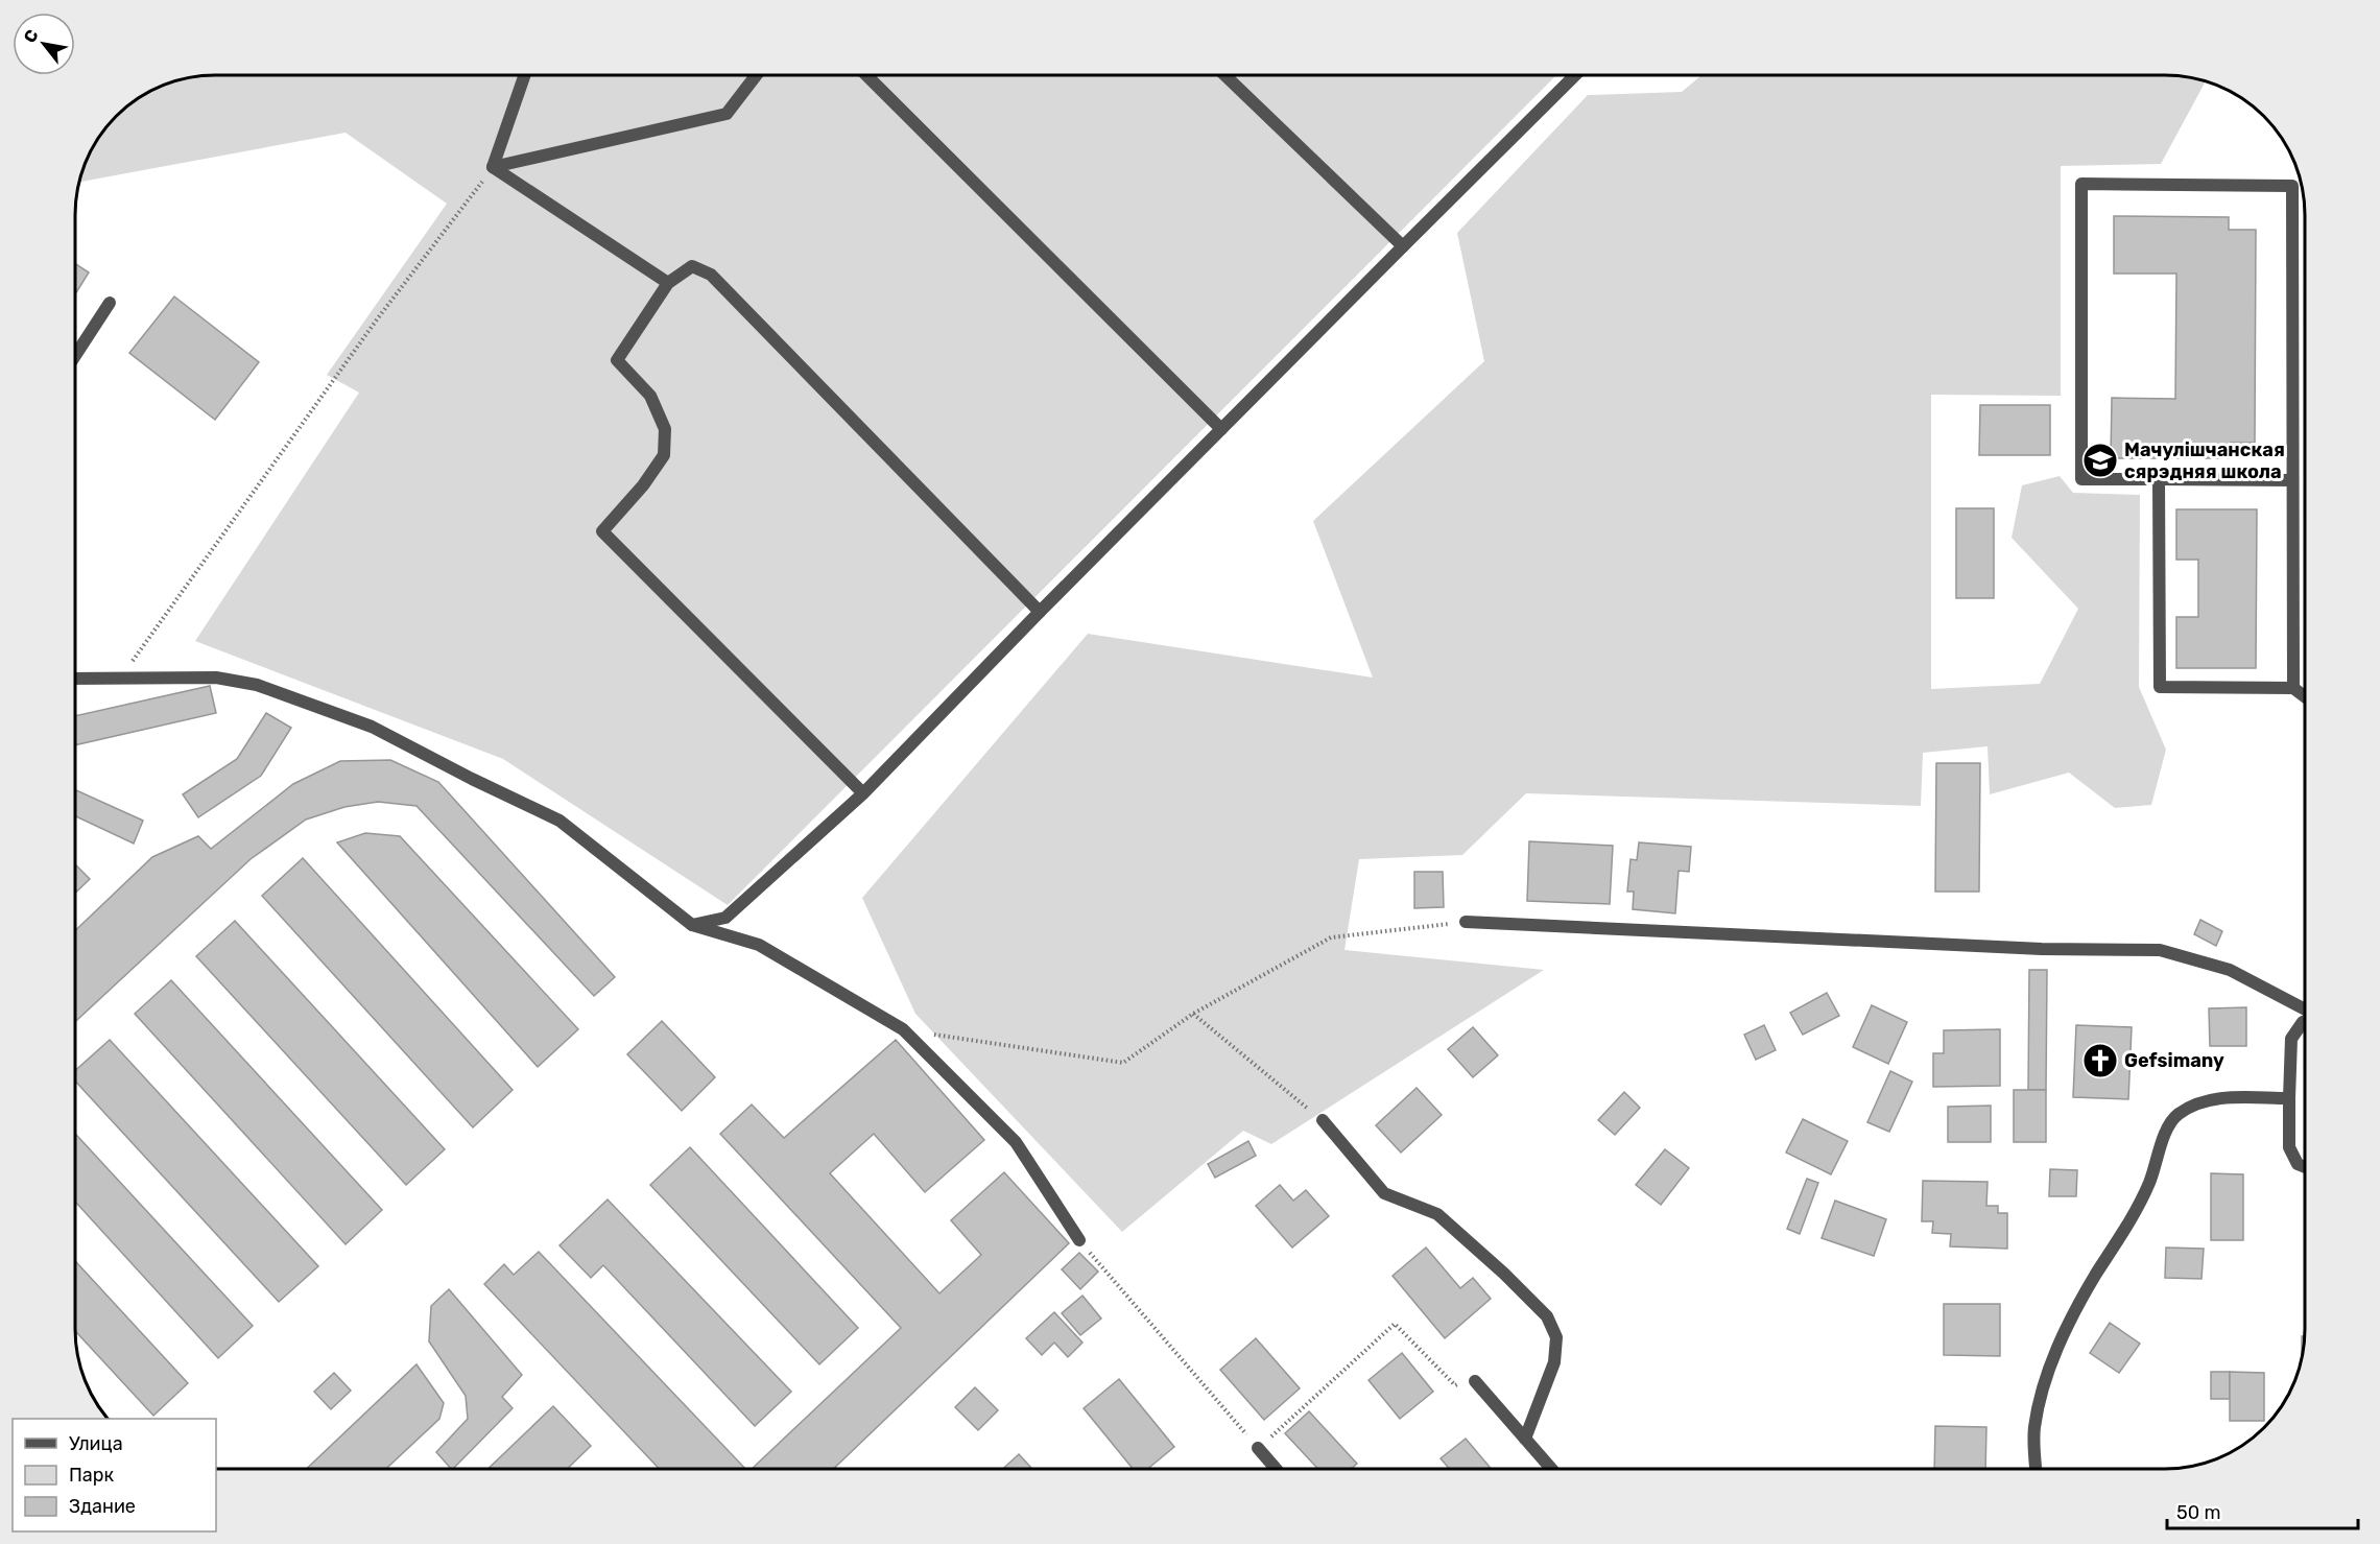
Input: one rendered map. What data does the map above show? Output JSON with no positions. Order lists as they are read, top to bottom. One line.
{"places":{"school or university":["Мачулішчанская сярэдняя школа"],"church":["Gefsimany"]},"legend":["Улица","Парк","Здание"],"scale_bar":"50 m","north":"top left"}
